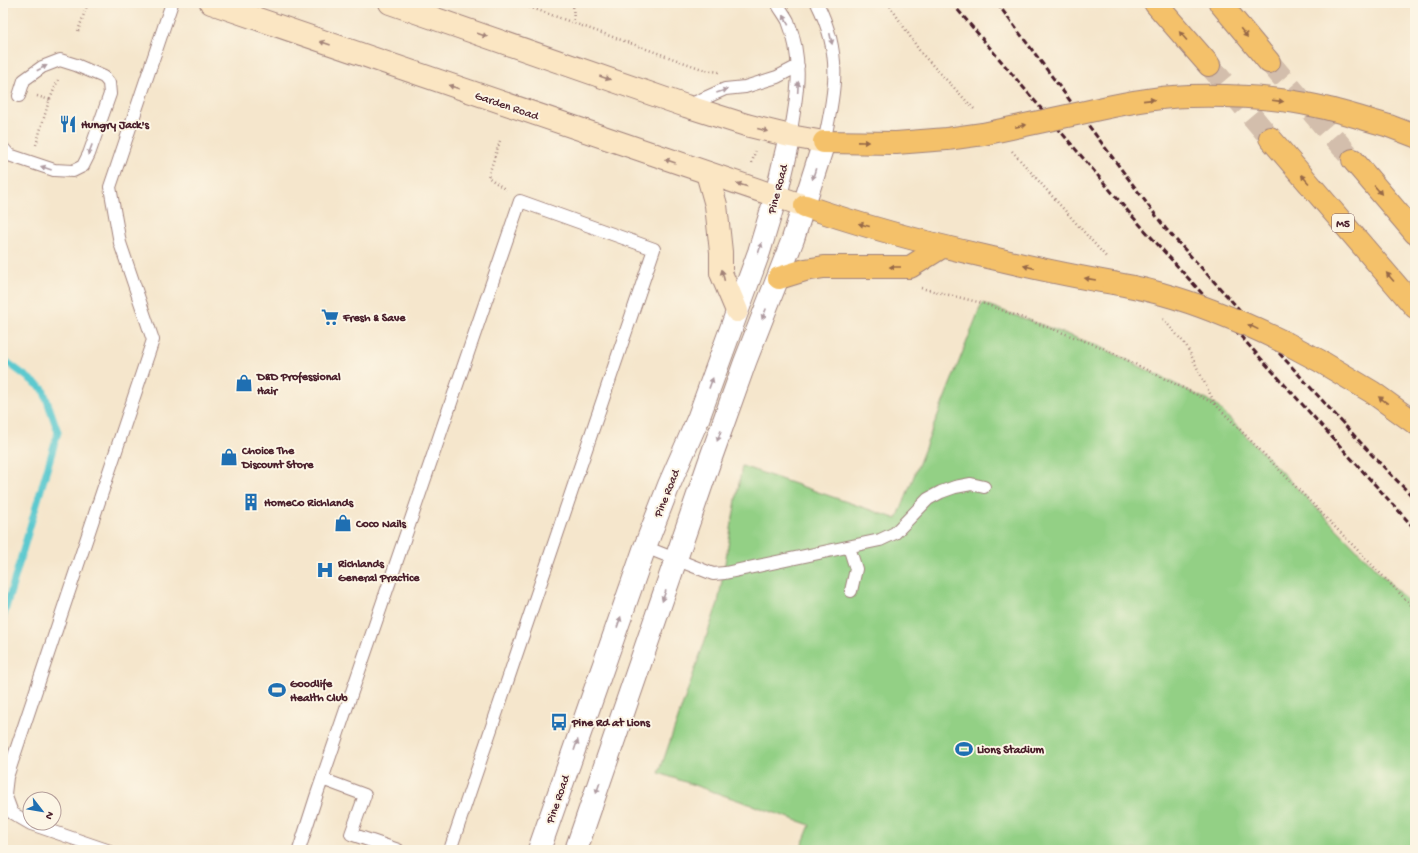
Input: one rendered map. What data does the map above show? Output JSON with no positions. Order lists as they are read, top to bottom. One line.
{"streets":{"highway":["M5"],"main road":["Garden Road"],"street":["Pine Road"]},"crossings":[["Garden Road","Pine Road"]],"places":{"restaurant":["Hungry Jack's"],"supermarket":["Fresh & Save"],"shop":["D&D Professional Hair","Choice The Discount Store","Coco Nails"],"building":["HomeCo Richlands"],"hospital":["Richlands General Practice"],"sports":["Goodlife Health Club","Lions Stadium"],"bus stop":["Pine Rd at Lions"]},"north":"bottom right"}
